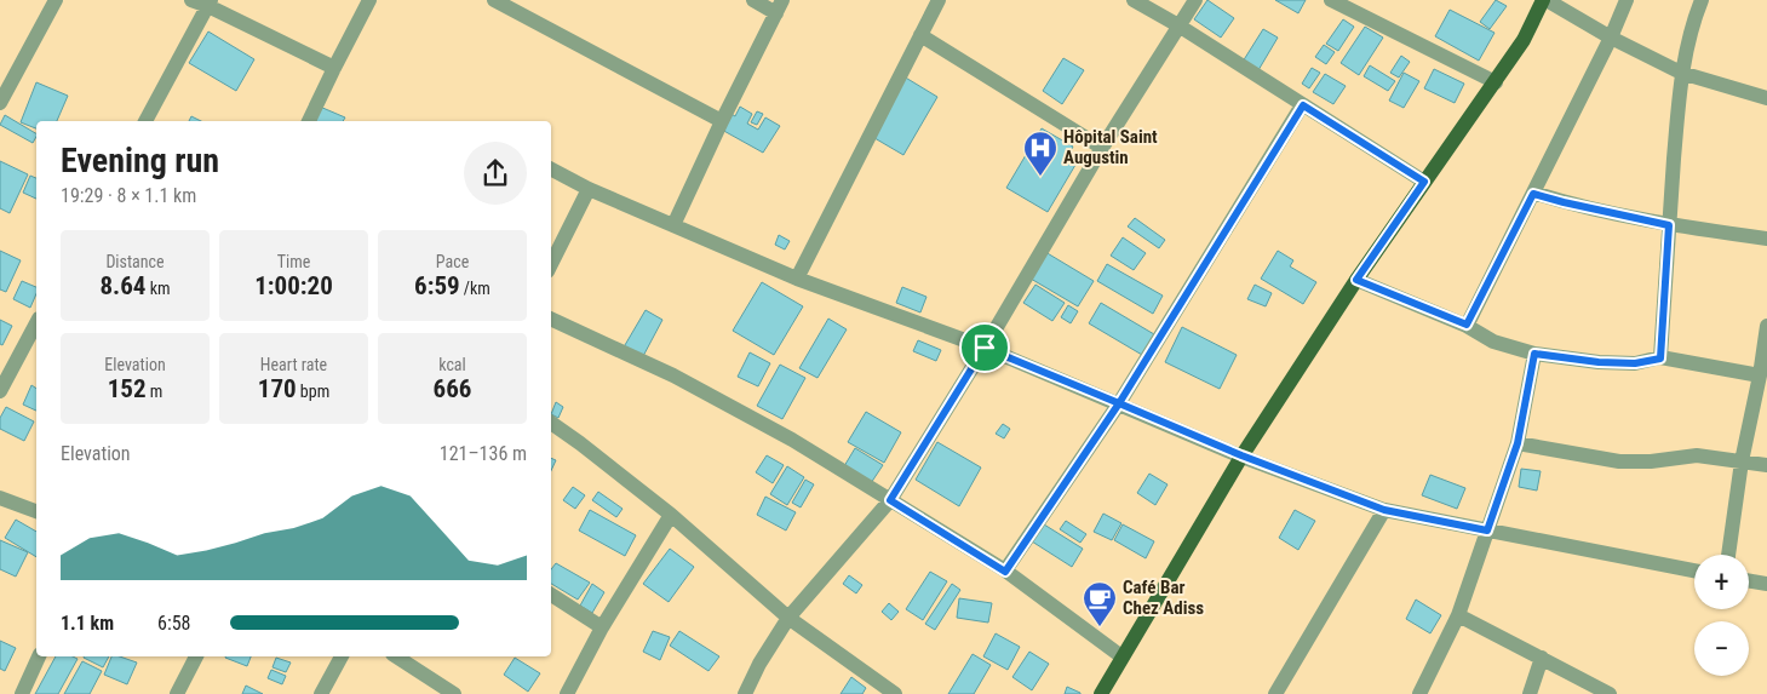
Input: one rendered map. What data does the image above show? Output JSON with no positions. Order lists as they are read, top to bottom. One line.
{"places":{"hospital":["Hôpital Saint Augustin"],"cafe":["Café Bar Chez Adiss"]},"page":{"heading":["Evening run","19:29 · 8 × 1.1 km"],"stats":[["Distance","8.64 km"],["Time","1:00:20"],["Pace","6:59 /km"],["Elevation","152 m"],["Heart rate","170 bpm"],["kcal","666"]],"chart":["Elevation","121–136 m"],"map_buttons":["+","−"],"list":[{"name":"1.1 km","note":"6:58"}]}}
